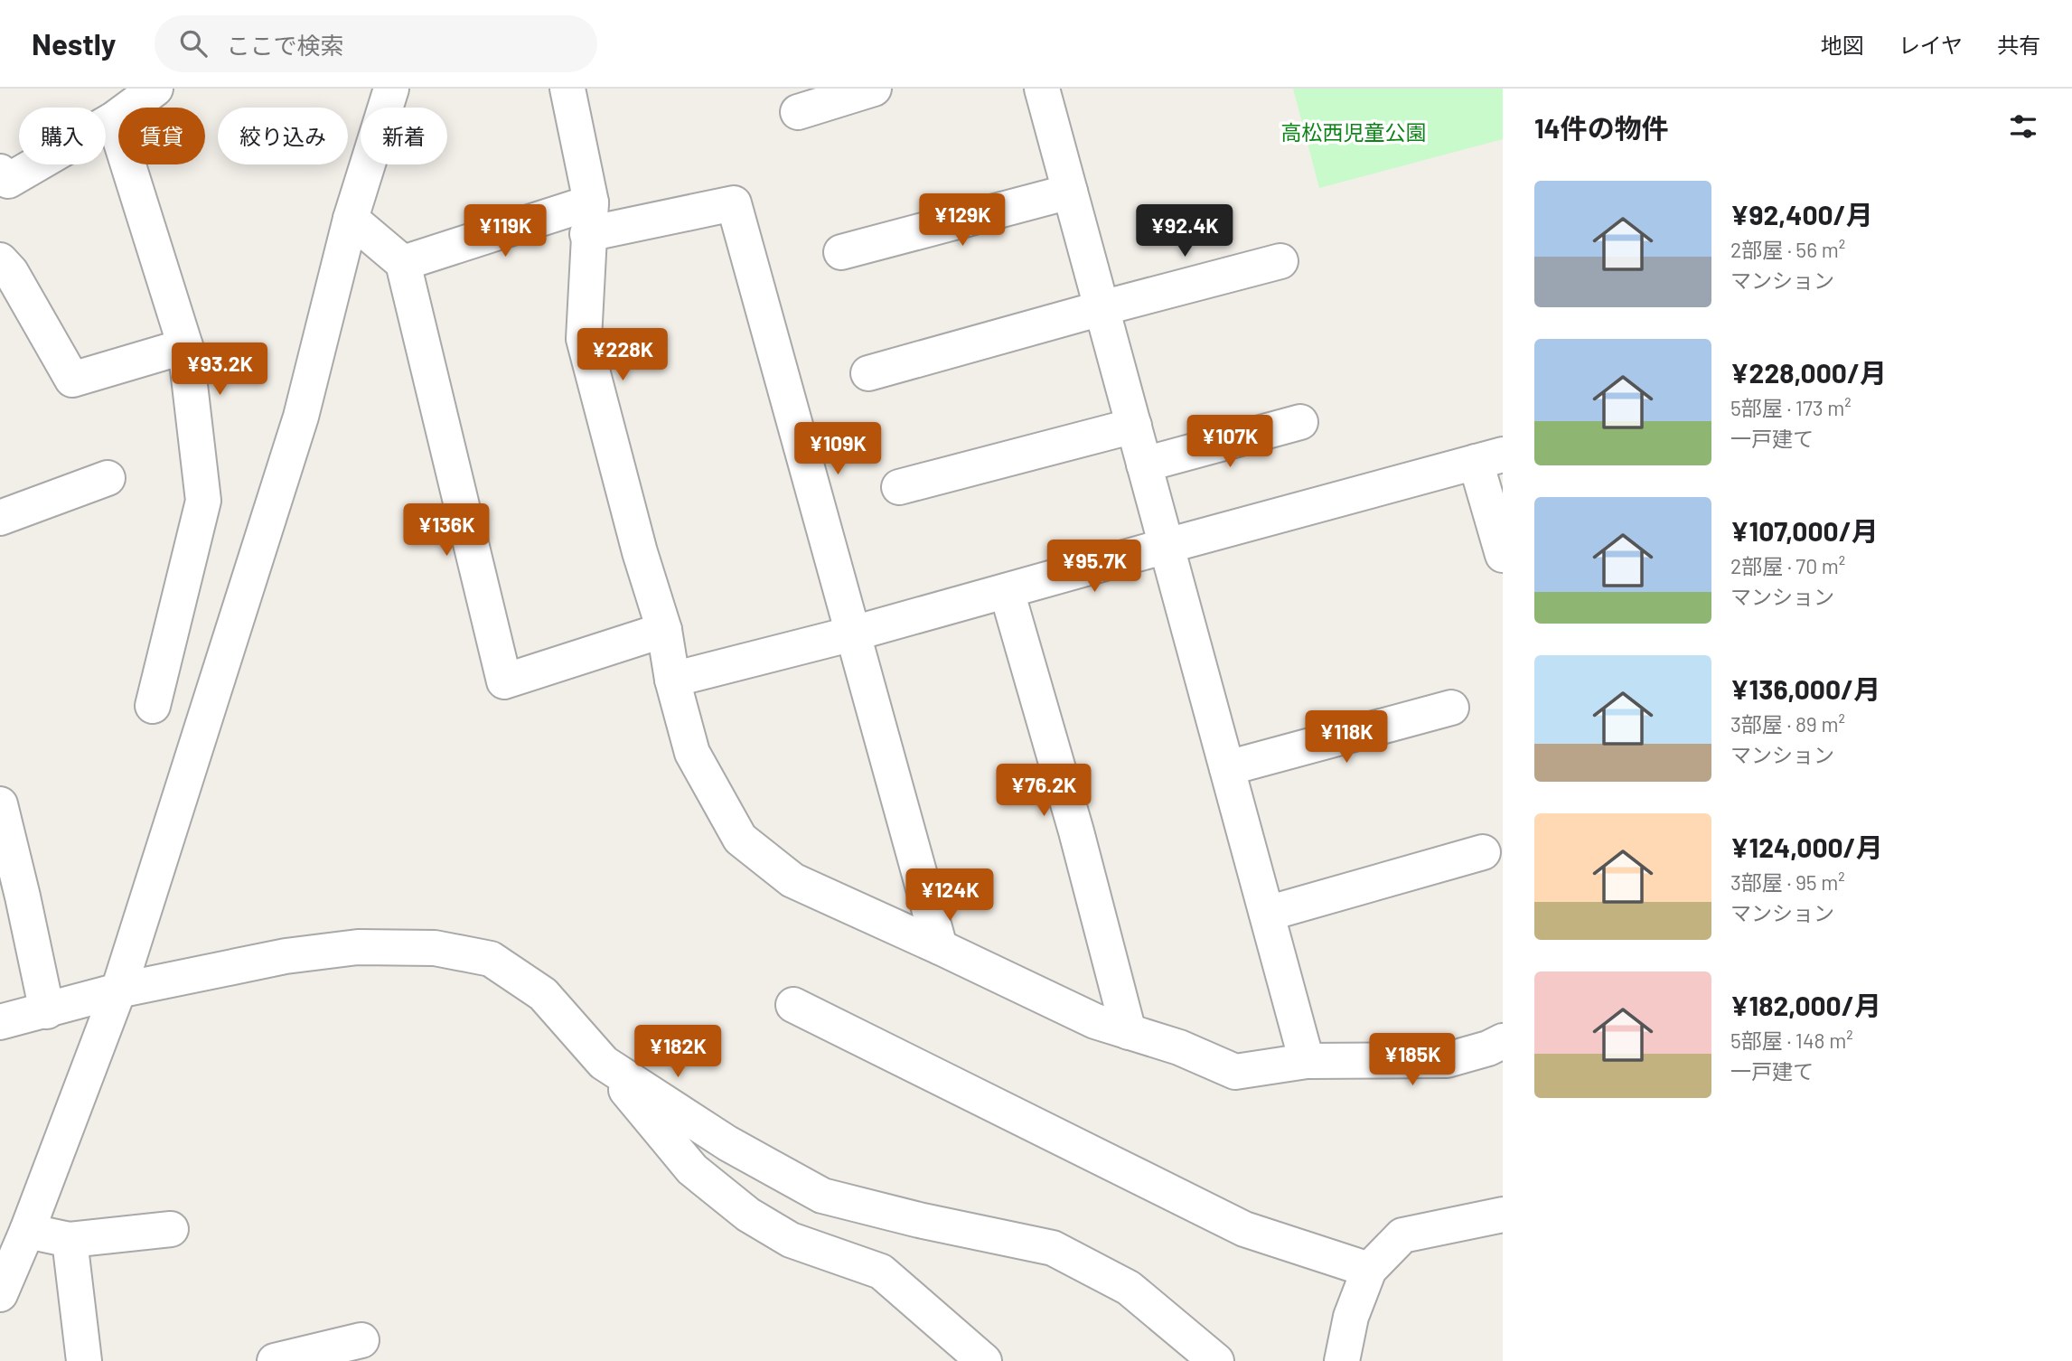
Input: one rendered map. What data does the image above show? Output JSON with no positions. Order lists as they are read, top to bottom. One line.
{"parks":["高松西児童公園"],"page":{"header":"Nestly","search":"ここで検索","nav":["地図","レイヤ","共有"],"heading":"14件の物件","chip":["購入","賃貸","絞り込み","新着"],"list":[{"name":"¥92,400/月","note":"2部屋 · 56 m² · マンション"},{"name":"¥228,000/月","note":"5部屋 · 173 m² · 一戸建て"},{"name":"¥107,000/月","note":"2部屋 · 70 m² · マンション"},{"name":"¥136,000/月","note":"3部屋 · 89 m² · マンション"},{"name":"¥124,000/月","note":"3部屋 · 95 m² · マンション"},{"name":"¥182,000/月","note":"5部屋 · 148 m² · 一戸建て"}],"price":["¥129K","¥119K","¥92.4K","¥228K","¥93.2K","¥107K","¥109K","¥136K","¥95.7K","¥118K","¥76.2K","¥124K","¥182K","¥185K"]}}
